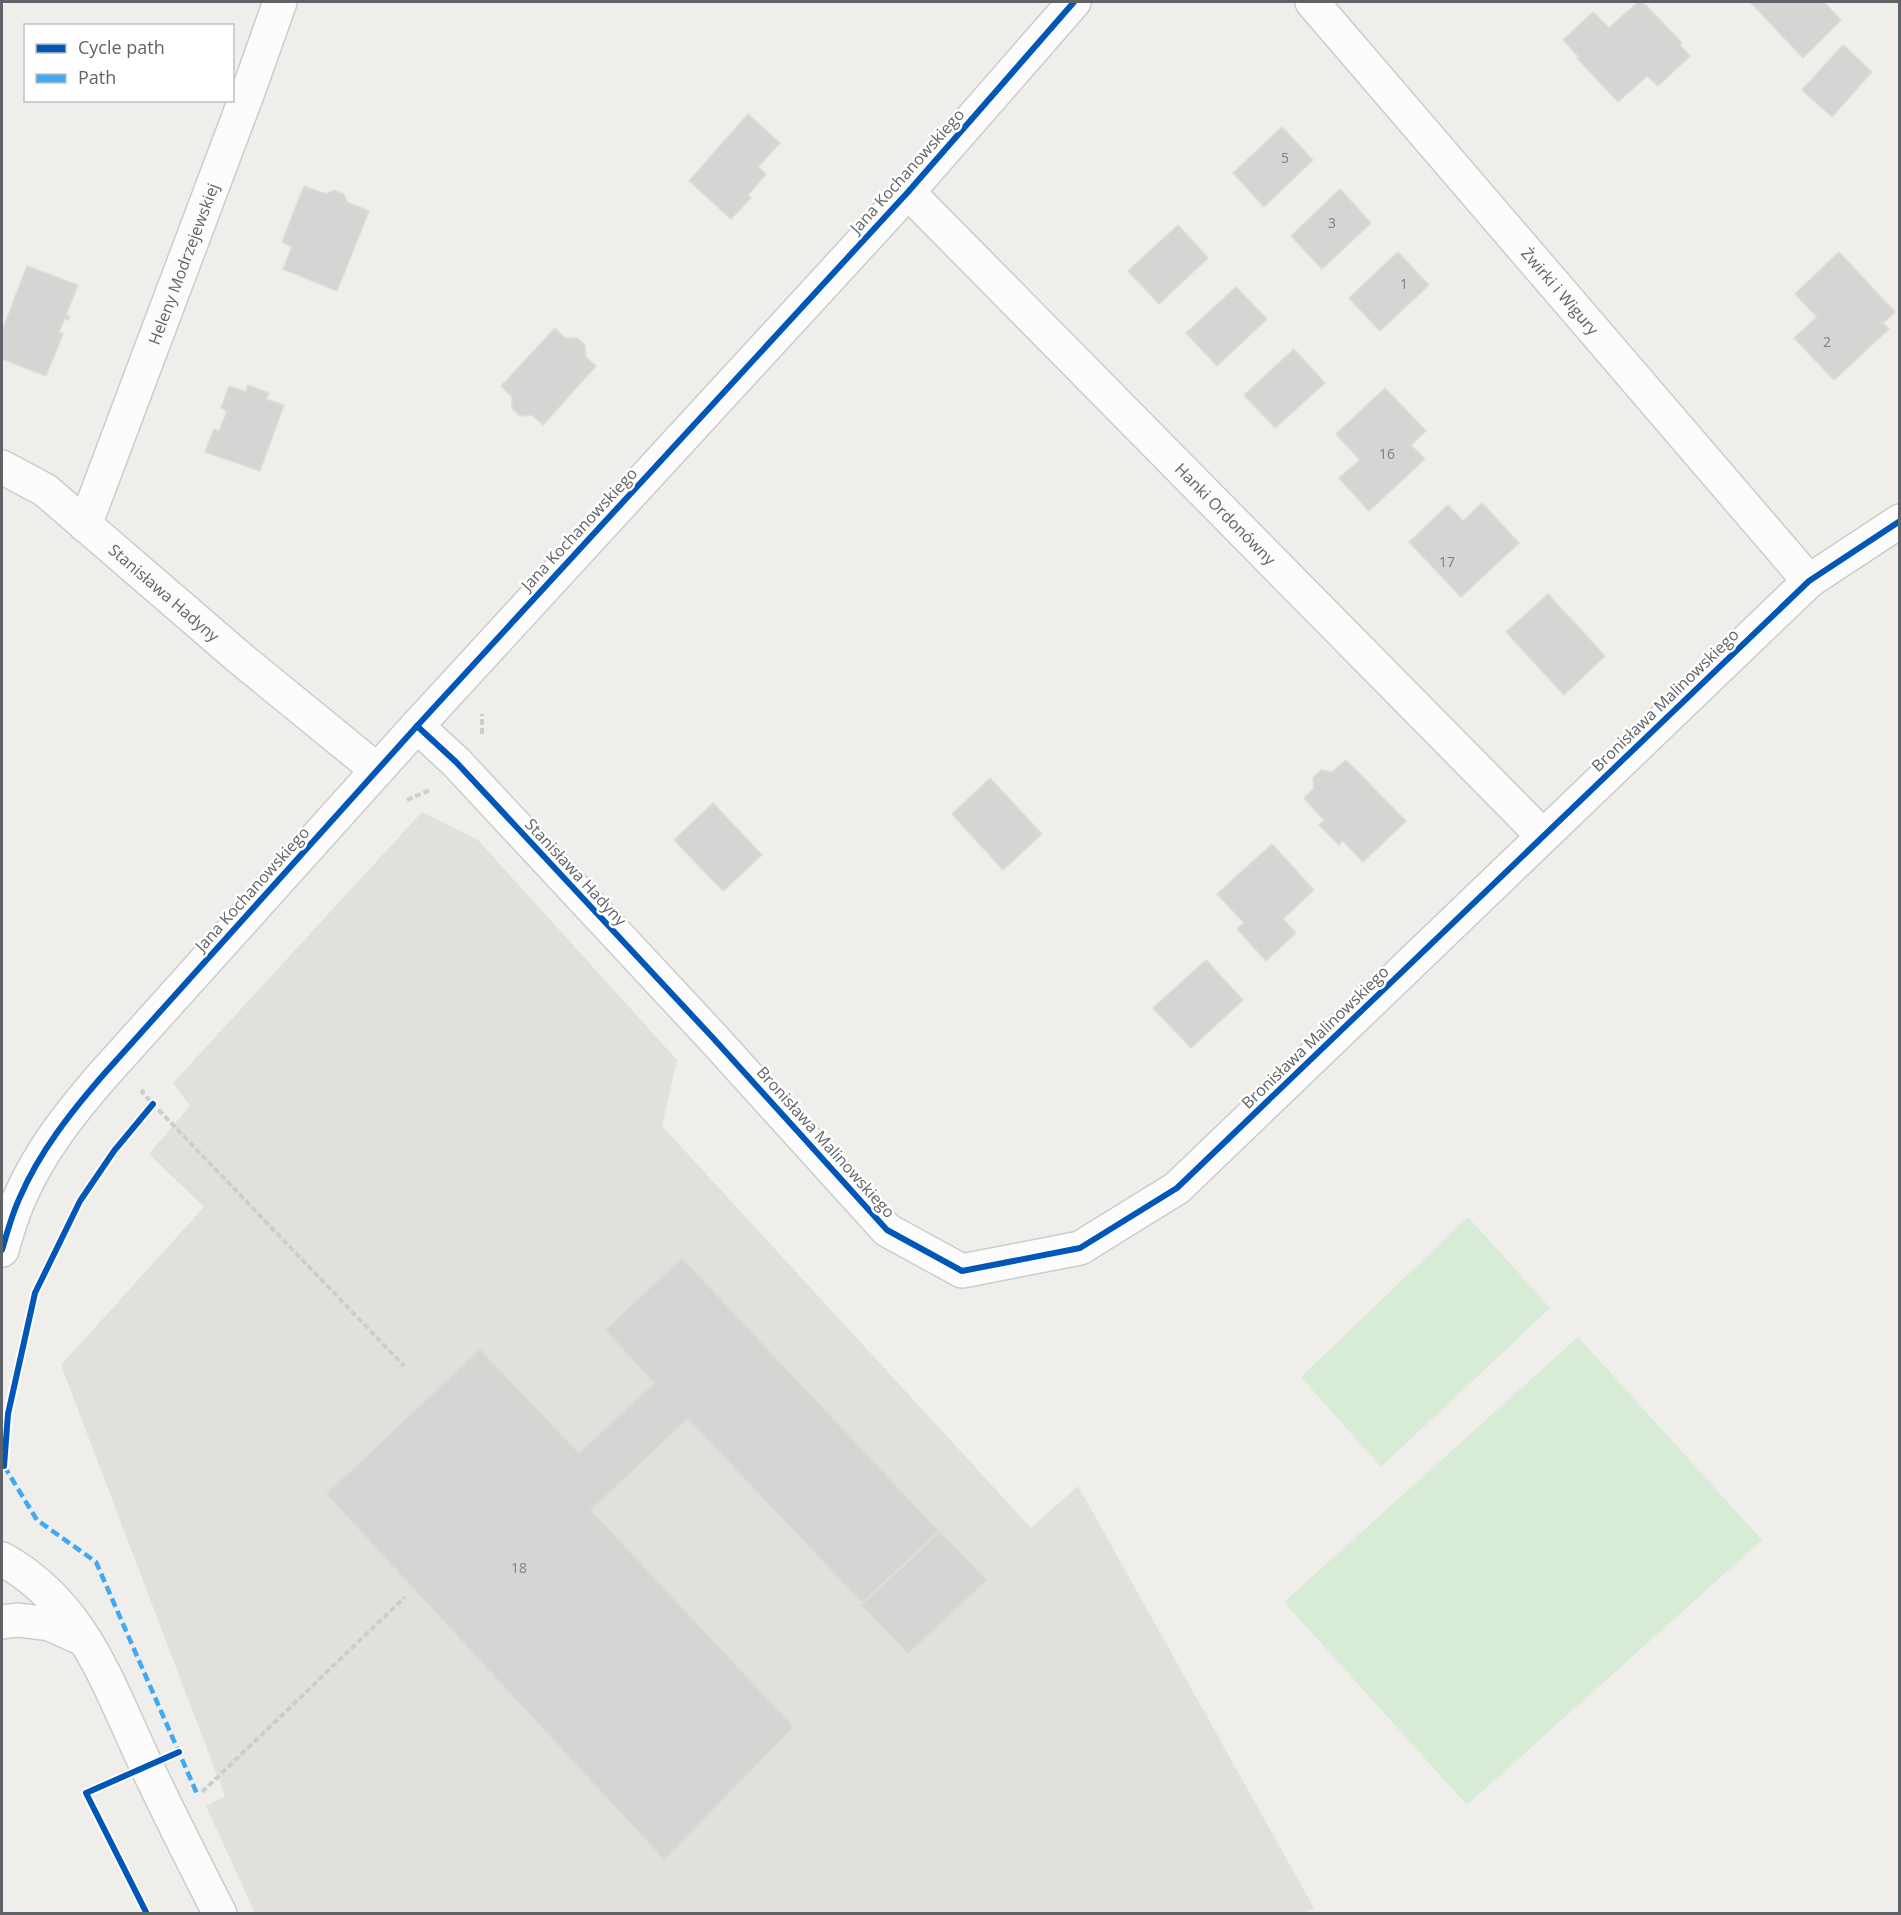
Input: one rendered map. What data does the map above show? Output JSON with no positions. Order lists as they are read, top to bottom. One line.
{"streets":{"street":["Jana Kochanowskiego","Heleny Modrzejewskiej","Żwirki i Wigury","Hanki Ordonówny","Stanisława Hadyny","Bronisława Malinowskiego"]},"crossings":[["Jana Kochanowskiego","Hanki Ordonówny"],["Jana Kochanowskiego","Stanisława Hadyny"],["Heleny Modrzejewskiej","Stanisława Hadyny"],["Żwirki i Wigury","Bronisława Malinowskiego"],["Hanki Ordonówny","Bronisława Malinowskiego"],["Stanisława Hadyny","Bronisława Malinowskiego"]],"house_numbers":["5","3","1","2","16","17","18"],"legend":["Cycle path","Path"]}
